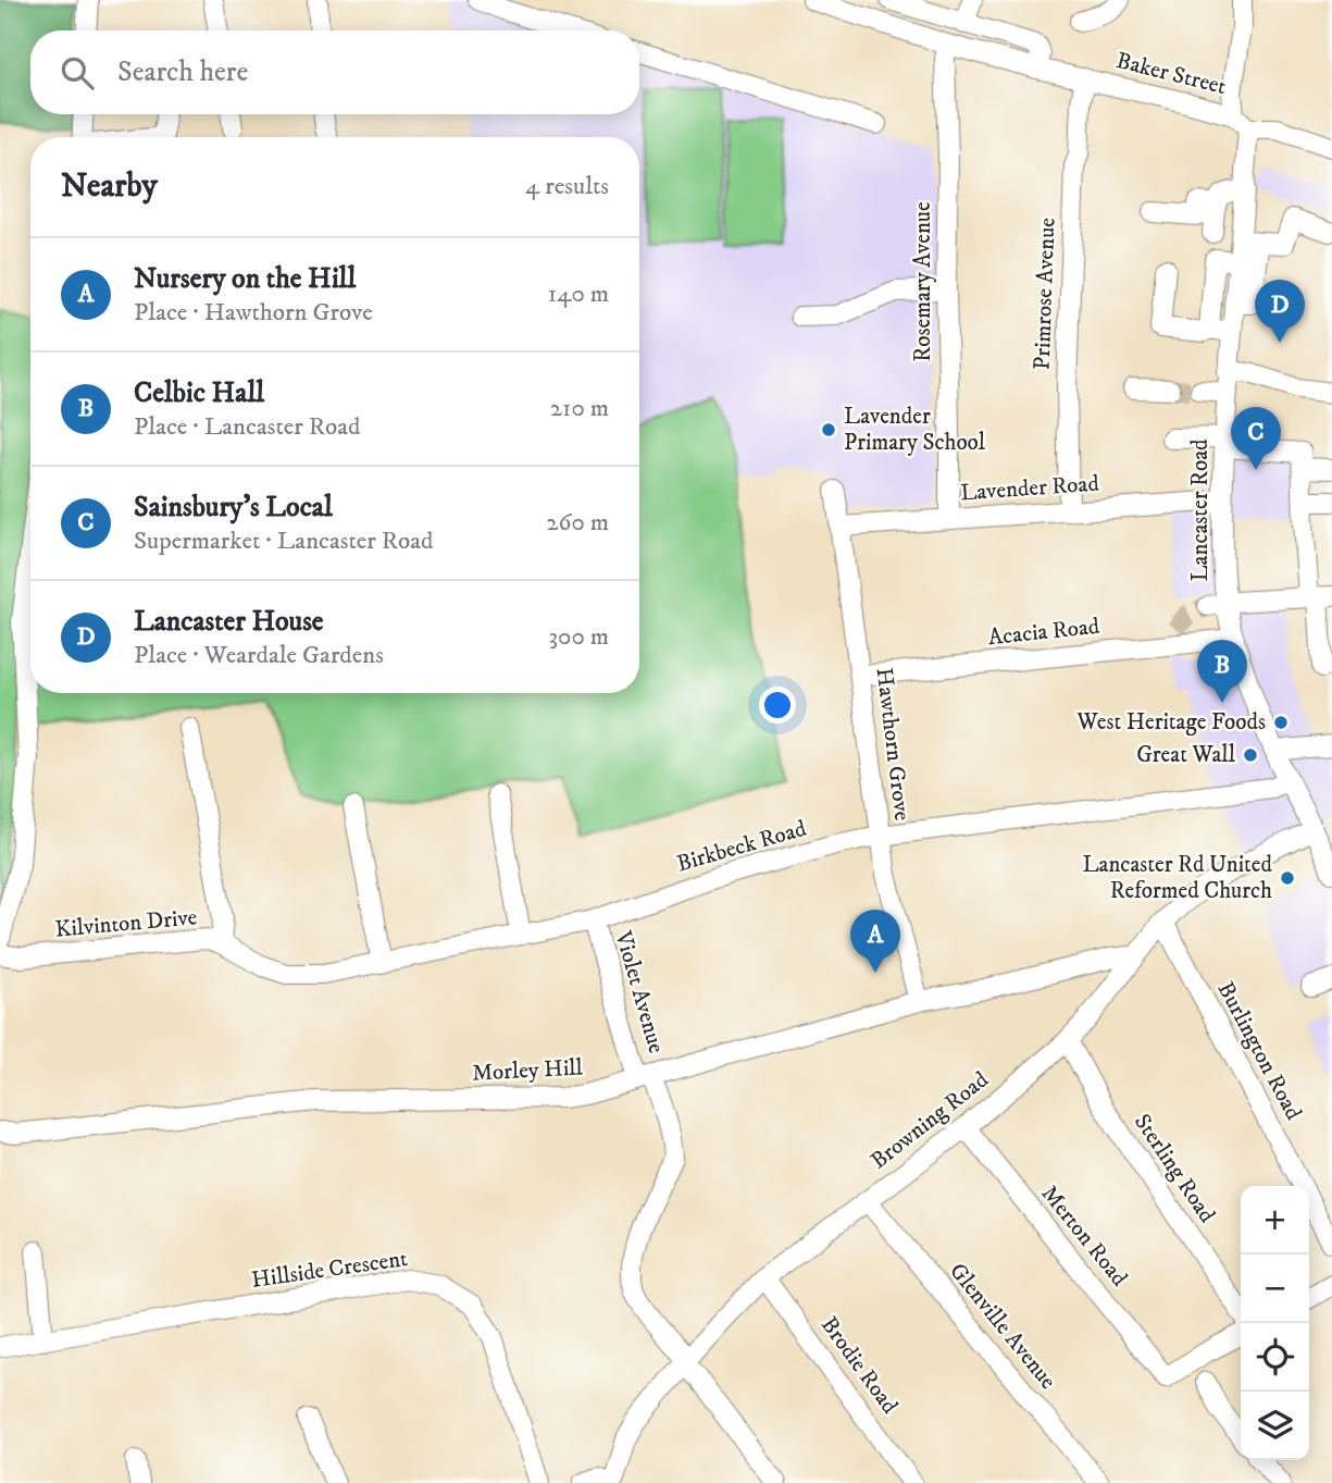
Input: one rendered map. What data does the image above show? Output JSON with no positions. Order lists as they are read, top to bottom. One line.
{"streets":{"street":["Baker Street","Rosemary Avenue","Primrose Avenue","Lavender Road","Lancaster Road","Acacia Road","Hawthorn Grove","Birkbeck Road","Kilvinton Drive","Violet Avenue","Burlington Road","Morley Hill","Browning Road","Sterling Road","Merton Road","Hillside Crescent","Glenville Avenue","Brodie Road"]},"crossings":[["Baker Street","Rosemary Avenue"],["Baker Street","Primrose Avenue"],["Baker Street","Lancaster Road"],["Rosemary Avenue","Lavender Road"],["Primrose Avenue","Lavender Road"],["Lavender Road","Lancaster Road"],["Lavender Road","Hawthorn Grove"],["Lancaster Road","Acacia Road"],["Lancaster Road","Birkbeck Road"],["Lancaster Road","Browning Road"],["Acacia Road","Hawthorn Grove"],["Hawthorn Grove","Birkbeck Road"],["Hawthorn Grove","Morley Hill"],["Birkbeck Road","Kilvinton Drive"],["Birkbeck Road","Violet Avenue"],["Violet Avenue","Morley Hill"],["Violet Avenue","Browning Road"],["Burlington Road","Browning Road"],["Morley Hill","Browning Road"],["Browning Road","Sterling Road"],["Browning Road","Merton Road"],["Browning Road","Glenville Avenue"],["Browning Road","Brodie Road"]],"places":["Lavender Primary School","West Heritage Foods","Great Wall","Lancaster Rd United Reformed Church"],"page":{"search":"Search here","heading":["Nearby","4 results"],"list":[{"mark":"A","name":"Nursery on the Hill","note":"Place · Hawthorn Grove","value":"140 m"},{"mark":"B","name":"Celbic Hall","note":"Place · Lancaster Road","value":"210 m"},{"mark":"C","name":"Sainsbury's Local","note":"Supermarket · Lancaster Road","value":"260 m"},{"mark":"D","name":"Lancaster House","note":"Place · Weardale Gardens","value":"300 m"}],"pins":["D","C","B","A"],"map_buttons":["+","−"]}}
